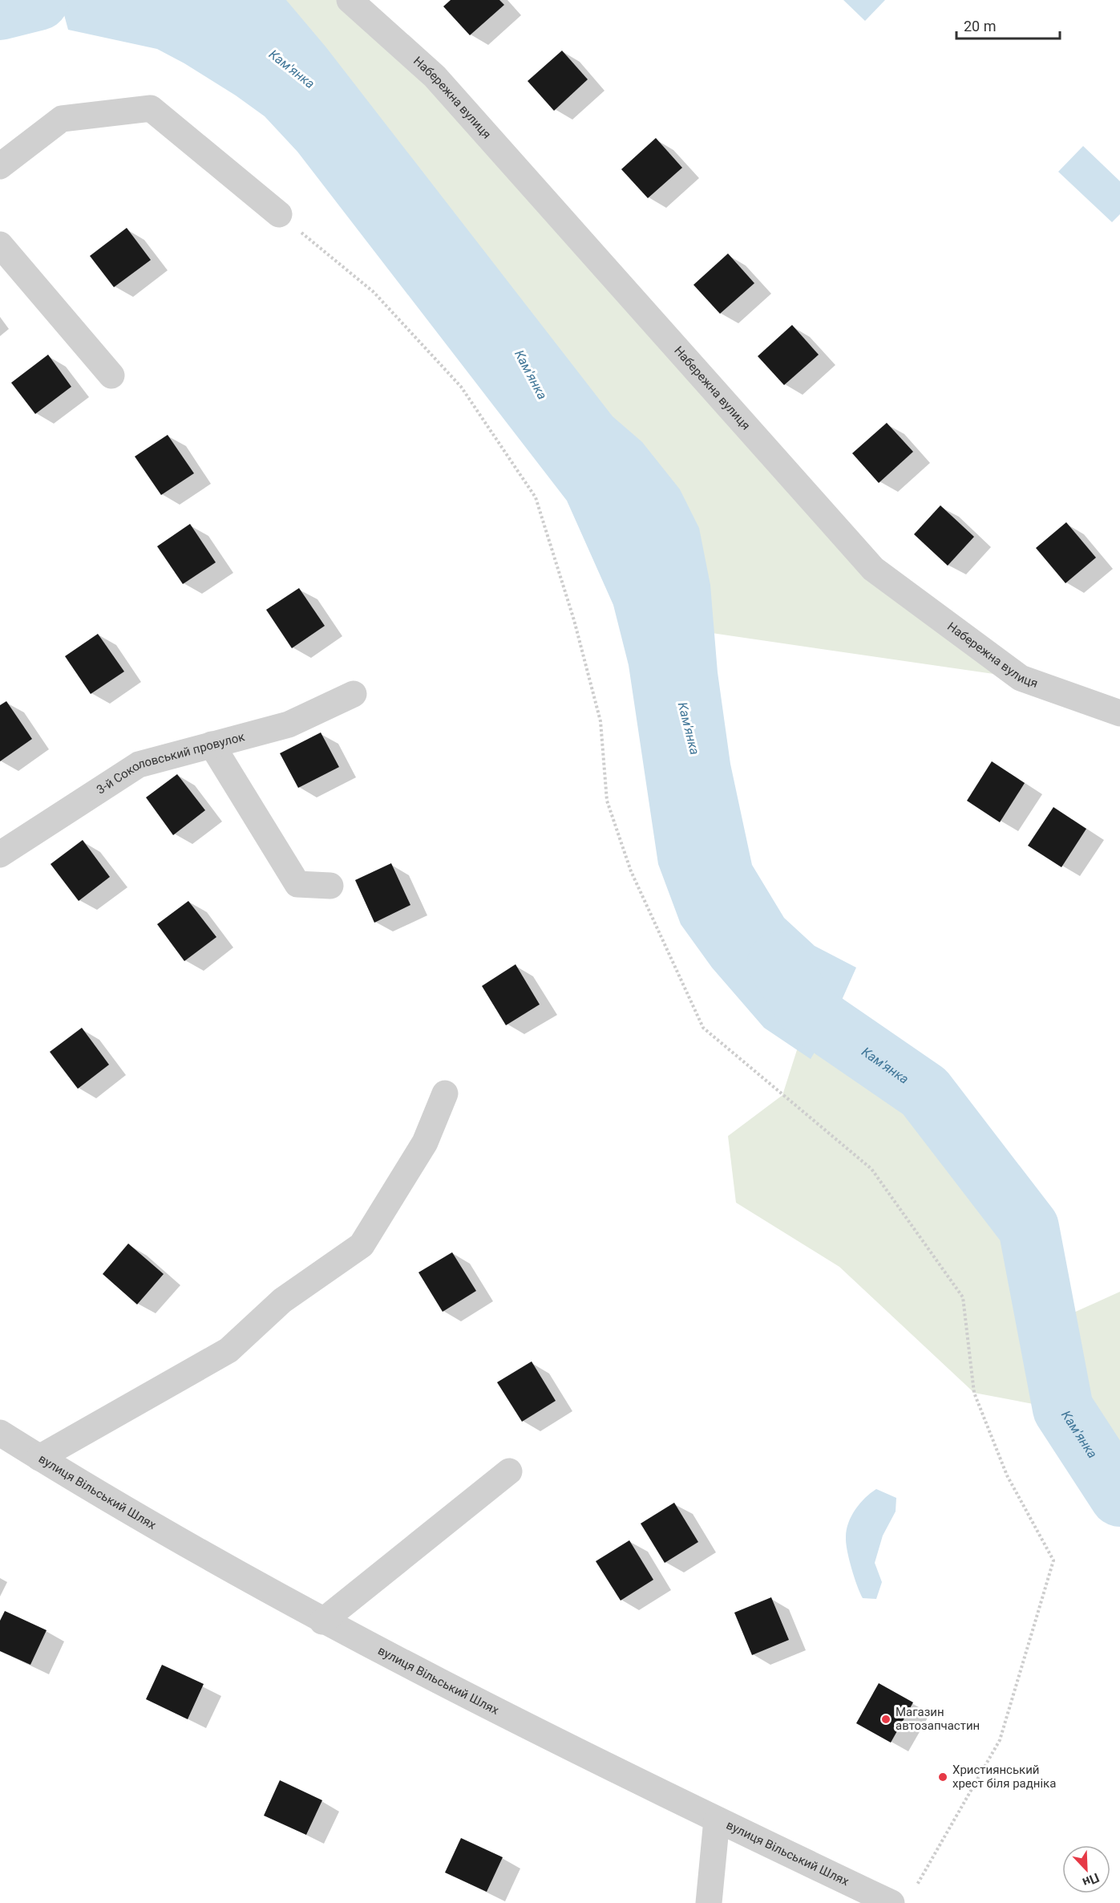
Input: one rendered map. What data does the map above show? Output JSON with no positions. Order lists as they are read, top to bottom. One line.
{"streets":{"street":["Набережна вулиця","3-й Соколовський провулок","вулиця Вільський Шлях"]},"water":["Кам'янка"],"places":["Магазин автозапчастин","Християнський хрест біля радніка"],"scale_bar":"20 m","north":"bottom right"}
